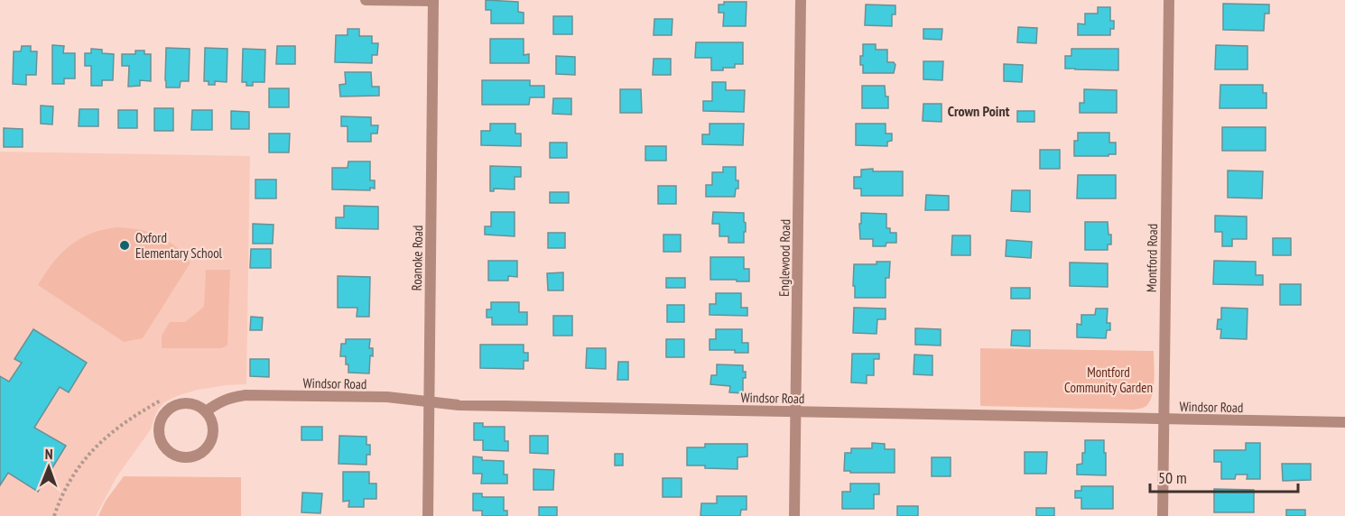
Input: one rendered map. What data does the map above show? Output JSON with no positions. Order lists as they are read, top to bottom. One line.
{"streets":{"street":["Roanoke Road","Englewood Road","Montford Road","Windsor Road"]},"crossings":[["Roanoke Road","Windsor Road"],["Englewood Road","Windsor Road"],["Montford Road","Windsor Road"]],"districts":["Crown Point"],"parks":["Montford Community Garden"],"places":["Oxford Elementary School"],"scale_bar":"50 m","north":"top"}
